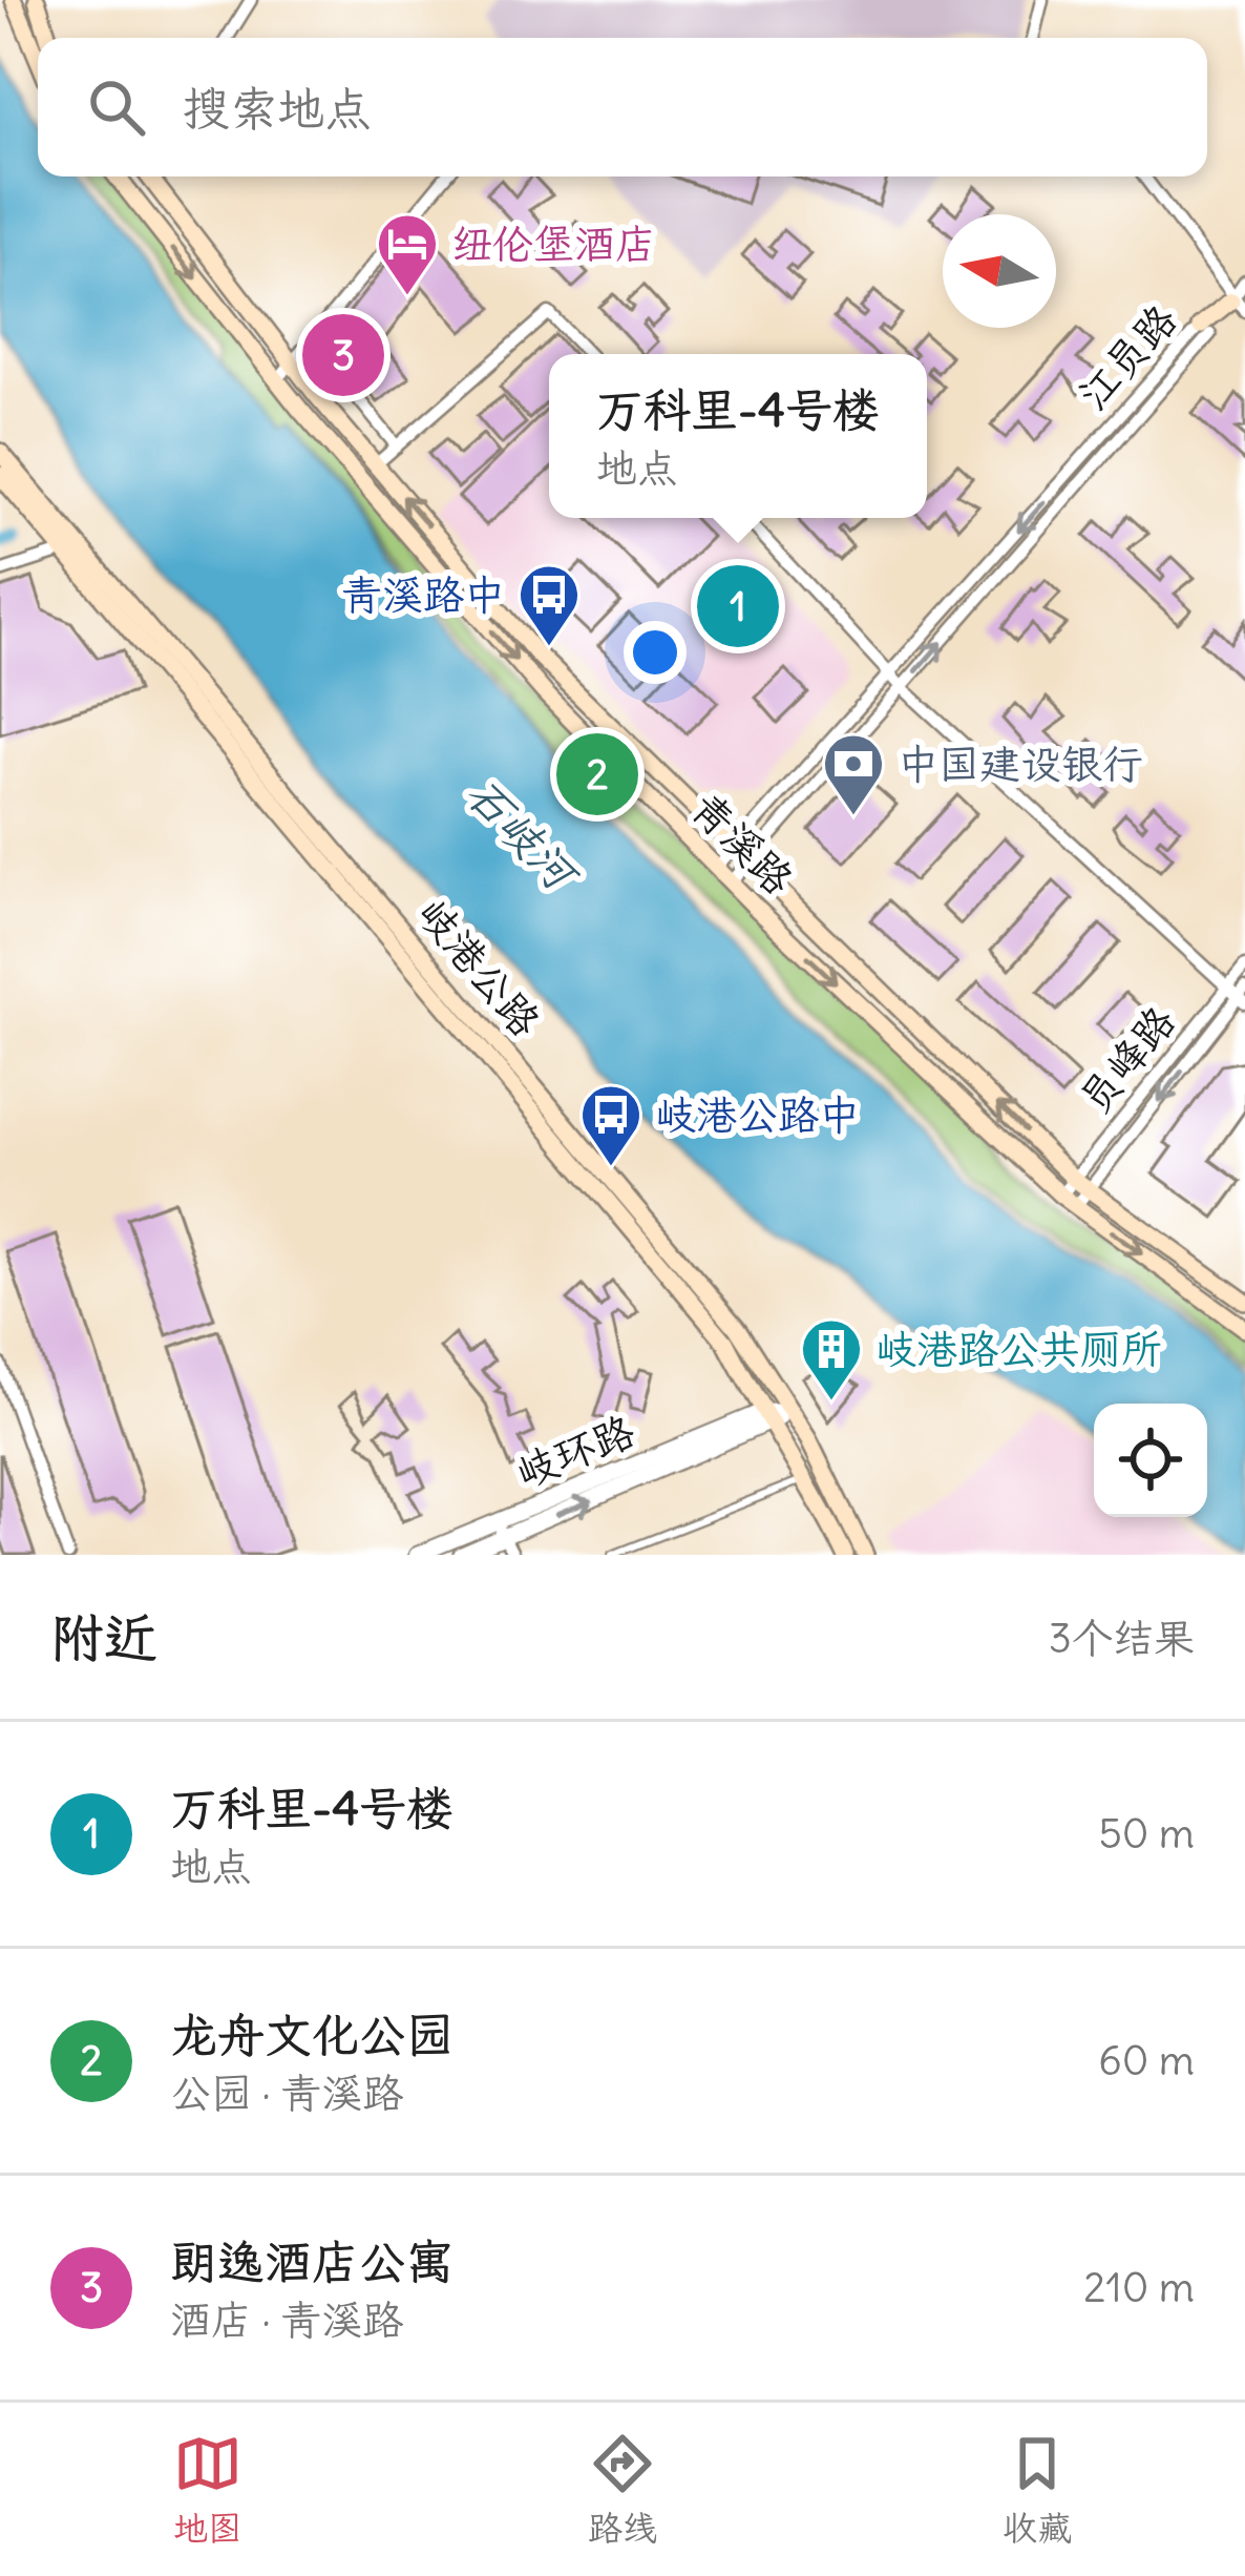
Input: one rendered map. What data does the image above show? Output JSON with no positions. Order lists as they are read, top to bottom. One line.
{"streets":{"main road":["江员路","青溪路","岐港公路"],"street":["员峰路","岐环路"]},"crossings":[["江员路","青溪路"],["青溪路","员峰路"],["岐港公路","岐环路"]],"water":["石岐河"],"places":{"hotel":["纽伦堡酒店"],"bus stop":["青溪路中","岐港公路中"],"bank":["中国建设银行"],"building":["岐港路公共厕所"]},"north":"left","page":{"search":"搜索地点","pins":["3","1","2"],"popup":["万科里-4号楼","地点"],"heading":["附近","3个结果"],"list":[{"mark":"1","name":"万科里-4号楼","note":"地点","value":"50 m"},{"mark":"2","name":"龙舟文化公园","note":"公园 · 青溪路","value":"60 m"},{"mark":"3","name":"朗逸酒店公寓","note":"酒店 · 青溪路","value":"210 m"}],"nav":["地图","路线","收藏"]}}
